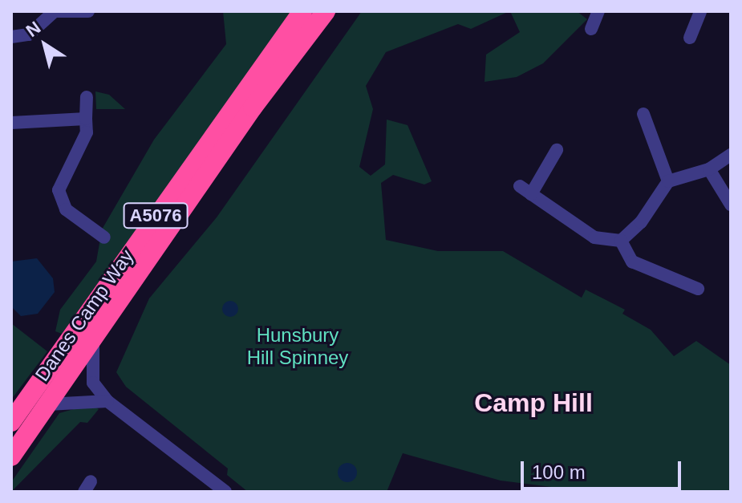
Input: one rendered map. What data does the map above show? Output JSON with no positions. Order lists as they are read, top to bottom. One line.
{"streets":{"highway":["A5076","Danes Camp Way"]},"districts":["Camp Hill"],"parks":["Hunsbury Hill Spinney"],"scale_bar":"100 m","north":"top left"}
